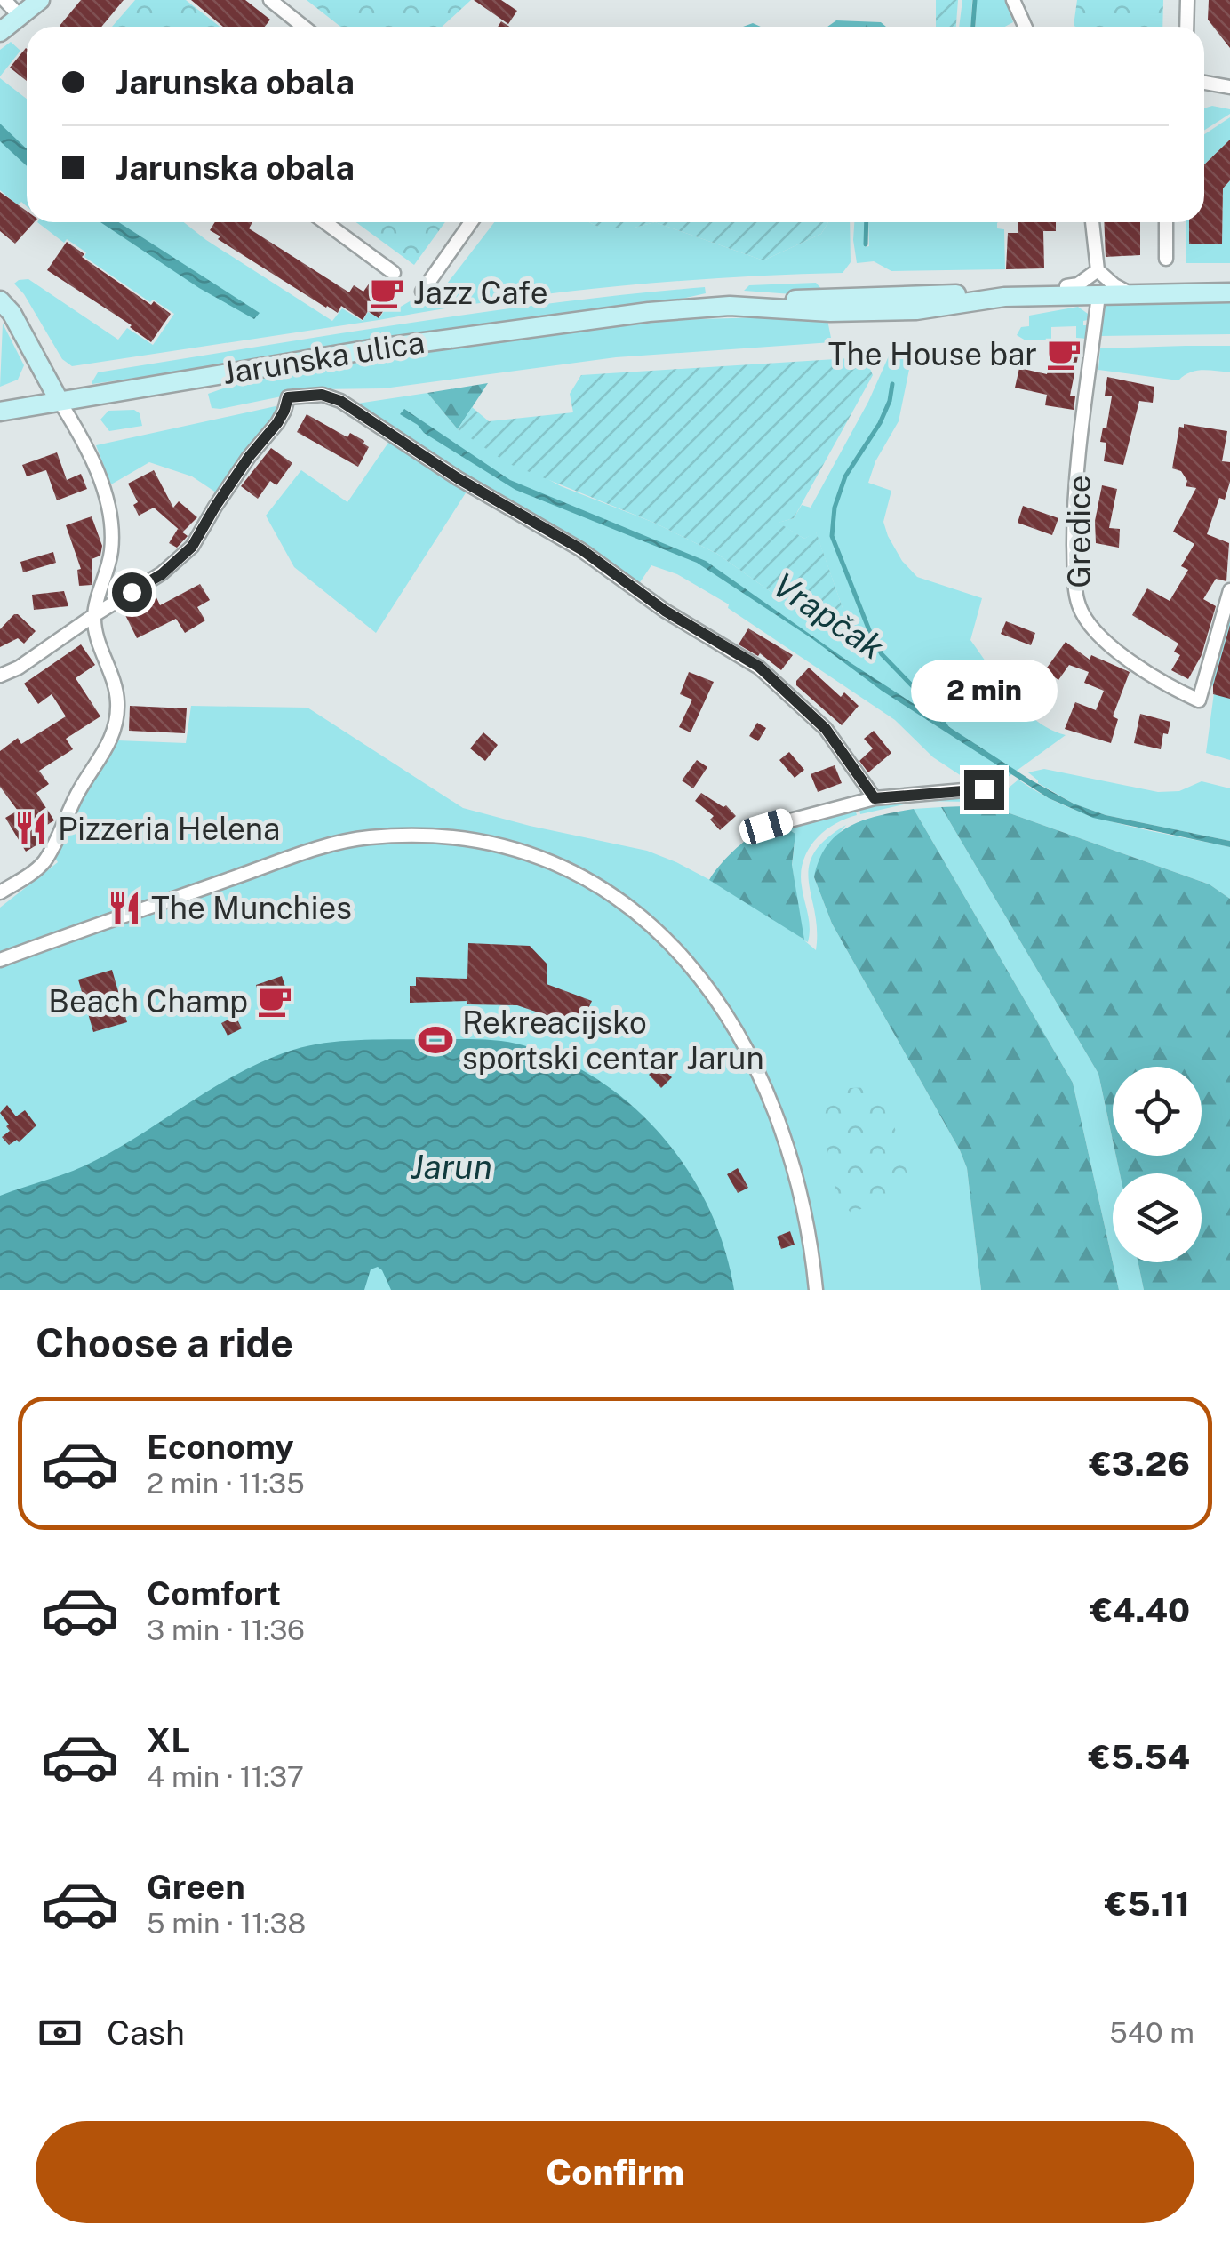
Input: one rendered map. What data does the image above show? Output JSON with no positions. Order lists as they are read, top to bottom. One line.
{"streets":{"street":["Jarunska ulica","Gredice"]},"crossings":[["Jarunska ulica","Gredice"]],"water":["Vrapčak","Jarun"],"places":{"cafe":["Jazz Cafe","The House bar","Beach Champ"],"restaurant":["Pizzeria Helena","The Munchies"],"sports":["Rekreacijsko sportski centar Jarun"]},"page":{"banner":["Jarunska obala","Jarunska obala"],"bubble":"2 min","heading":"Choose a ride","list":[{"name":"Economy","note":"2 min · 11:35","value":"€3.26"},{"name":"Comfort","note":"3 min · 11:36","value":"€4.40"},{"name":"XL","note":"4 min · 11:37","value":"€5.54"},{"name":"Green","note":"5 min · 11:38","value":"€5.11"}],"pay":["Cash","540 m"],"buttons":"Confirm"}}
